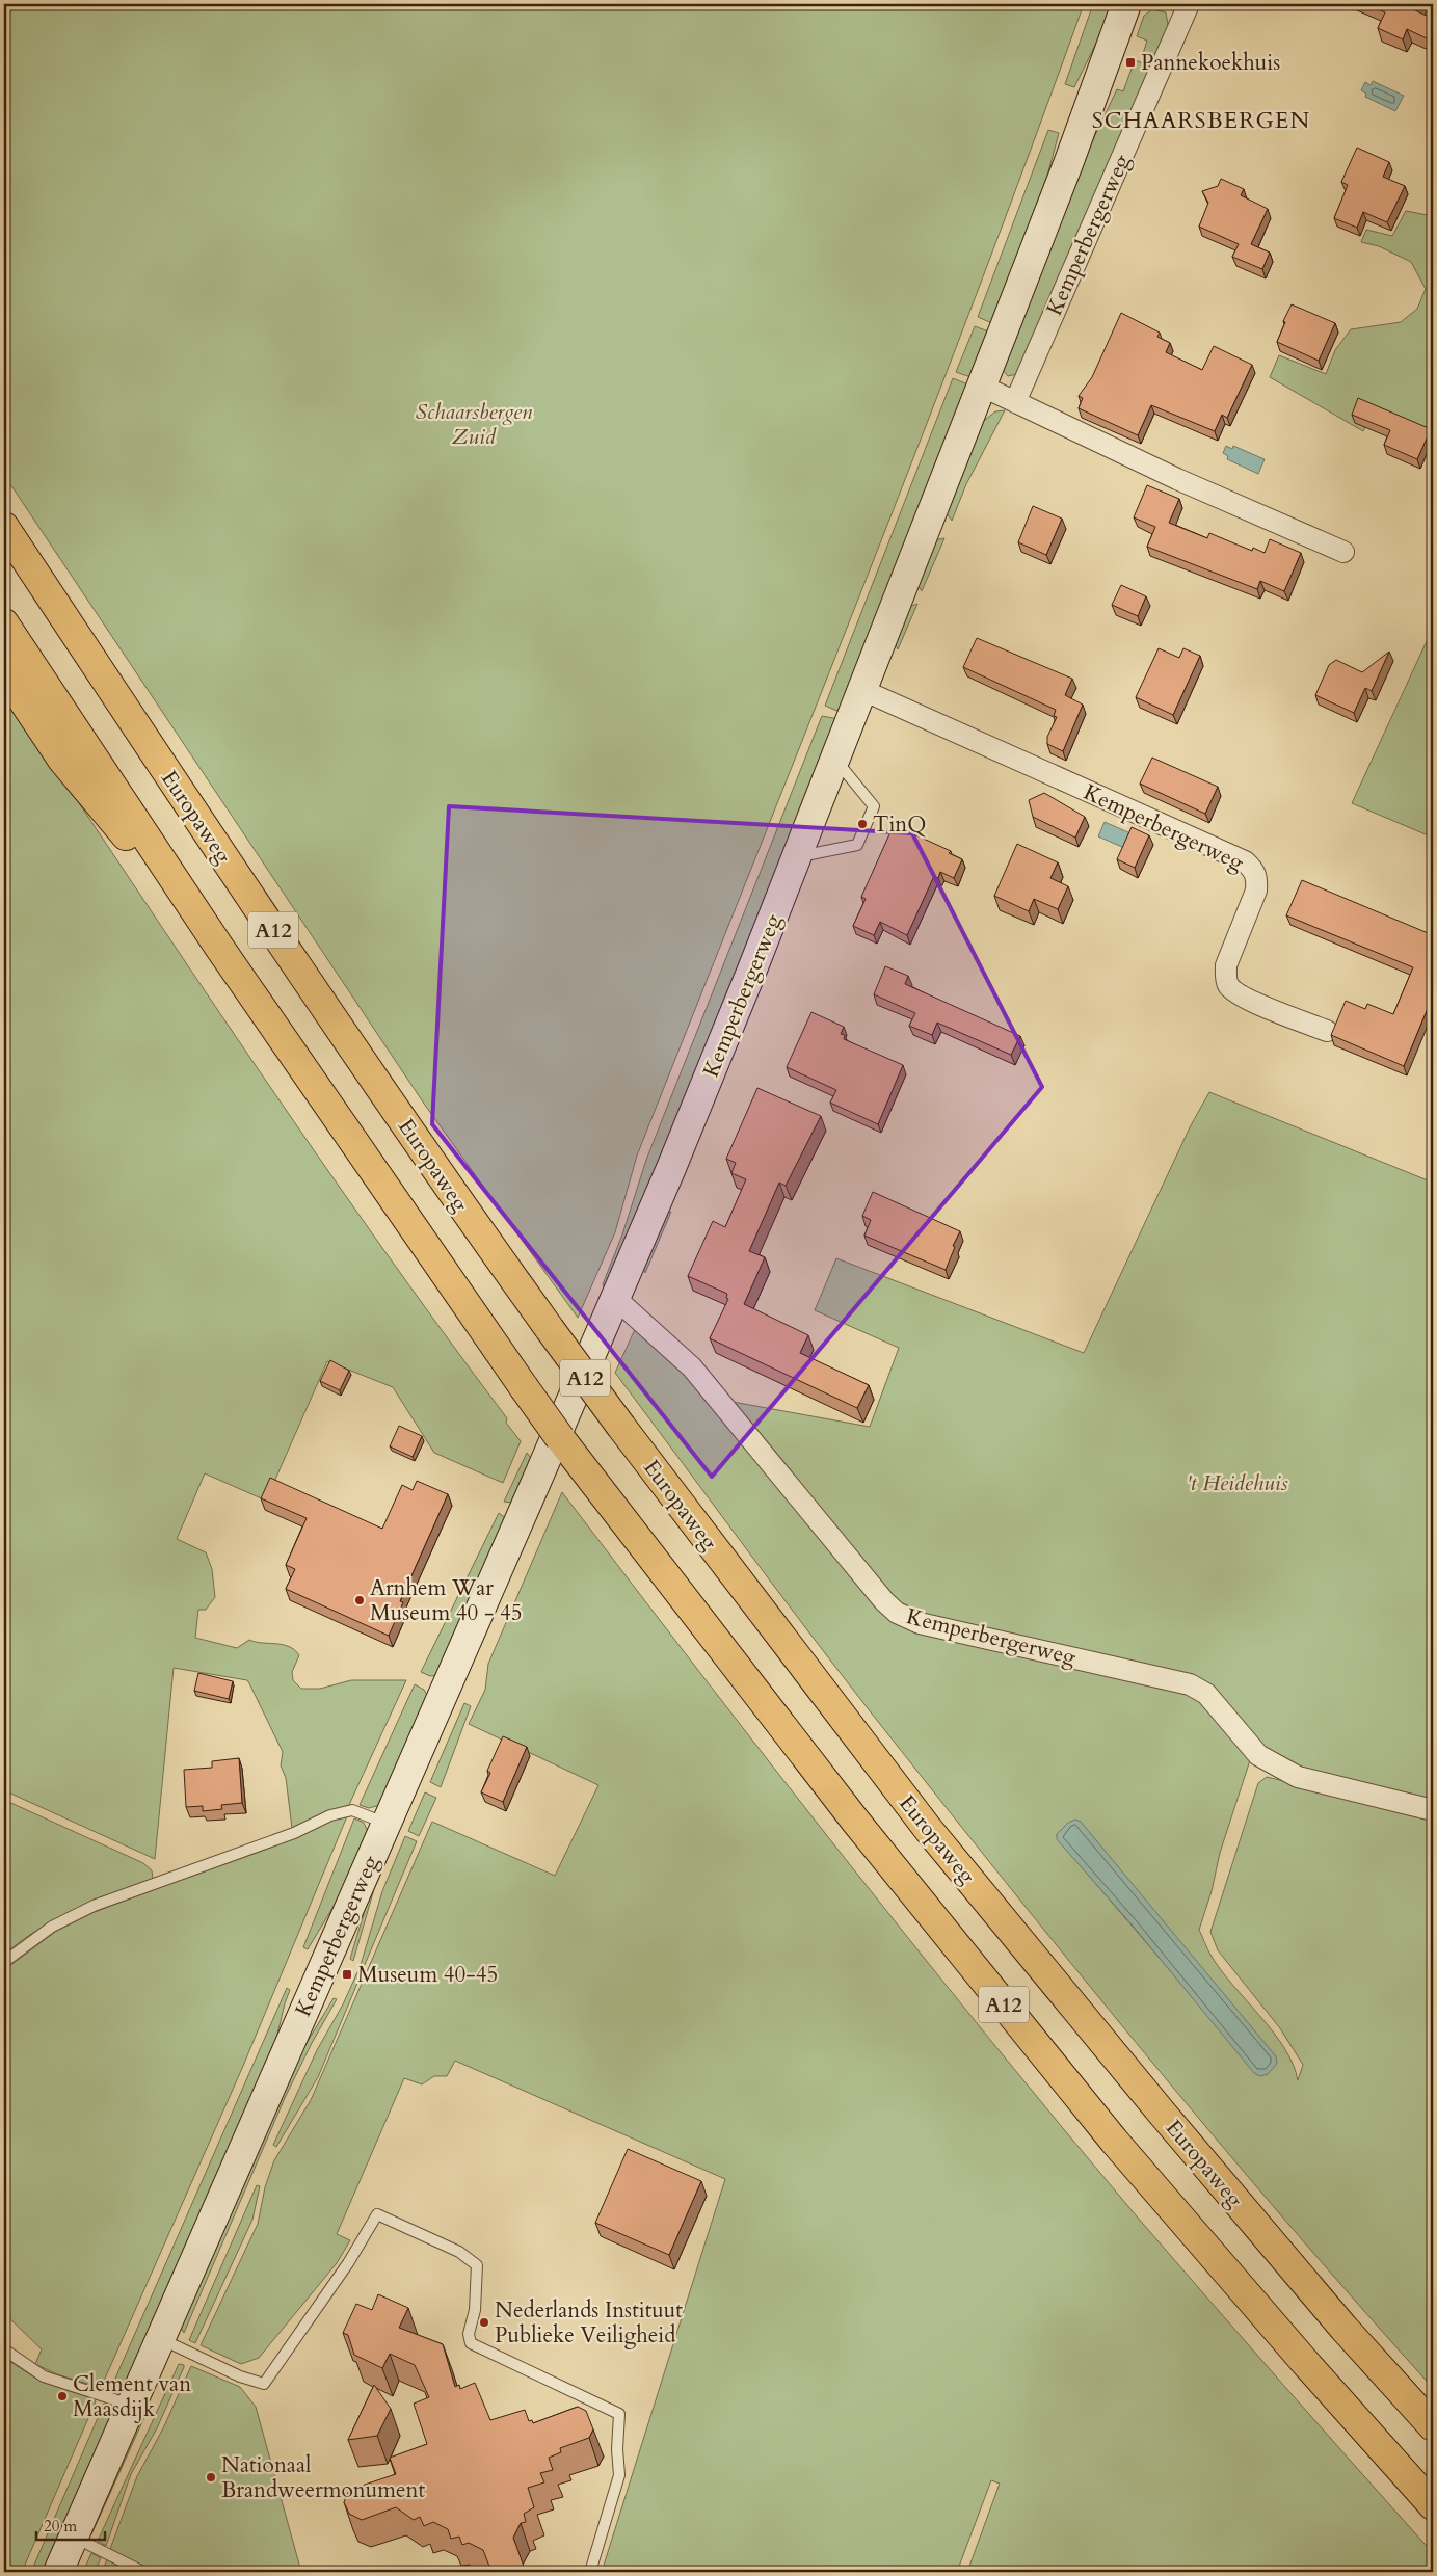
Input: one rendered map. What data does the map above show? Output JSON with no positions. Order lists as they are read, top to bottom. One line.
{"streets":{"highway":["Europaweg","A12"],"main road":["Kemperbergerweg"]},"districts":["SCHAARSBERGEN"],"parks":["Schaarsbergen Zuid","'t Heidehuis"],"places":{"transit":["Pannekoekhuis","Museum 40-45"],"other":["TinQ","Arnhem War Museum 40 - 45","Nederlands Instituut Publieke Veiligheid","Clement van Maasdijk","Nationaal Brandweermonument"]},"scale_bar":"20 m"}
